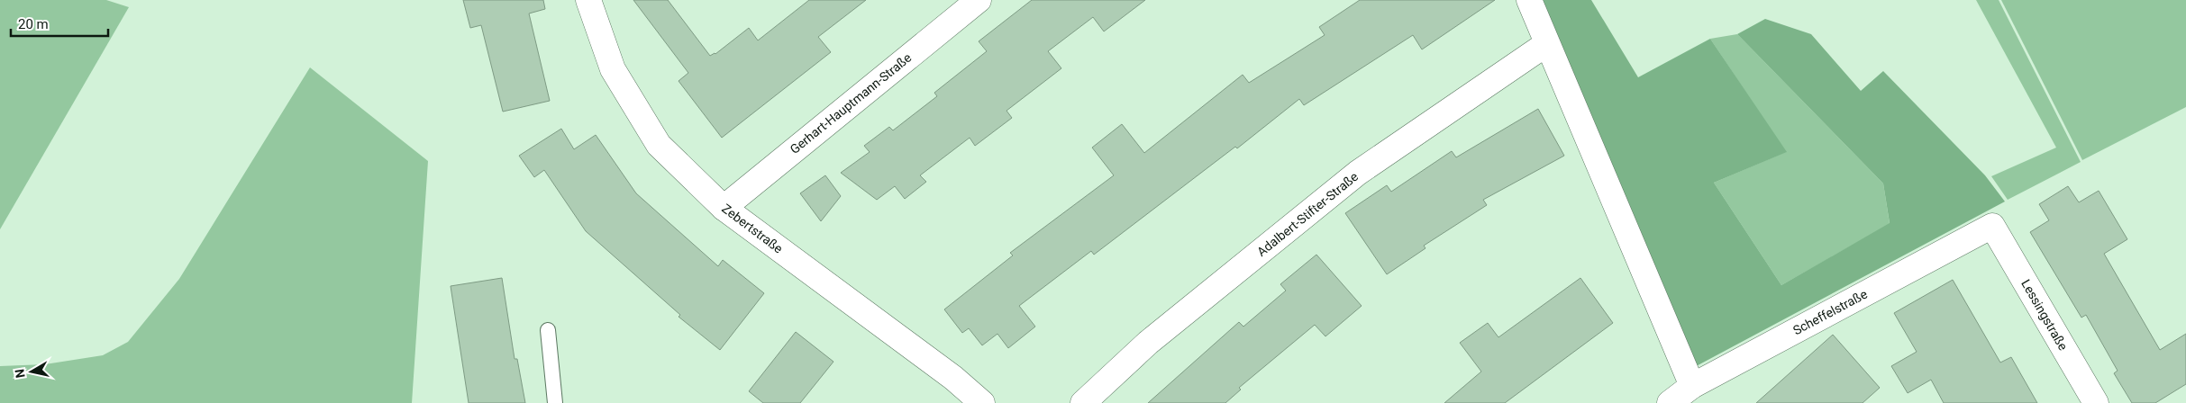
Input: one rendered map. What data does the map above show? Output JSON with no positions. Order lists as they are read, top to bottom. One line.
{"streets":{"street":["Gerhart-Hauptmann-Straße","Adalbert-Stifter-Straße","Zebertstraße","Scheffelstraße","Lessingstraße"]},"crossings":[["Gerhart-Hauptmann-Straße","Zebertstraße"],["Scheffelstraße","Lessingstraße"]],"scale_bar":"20 m","north":"left"}
